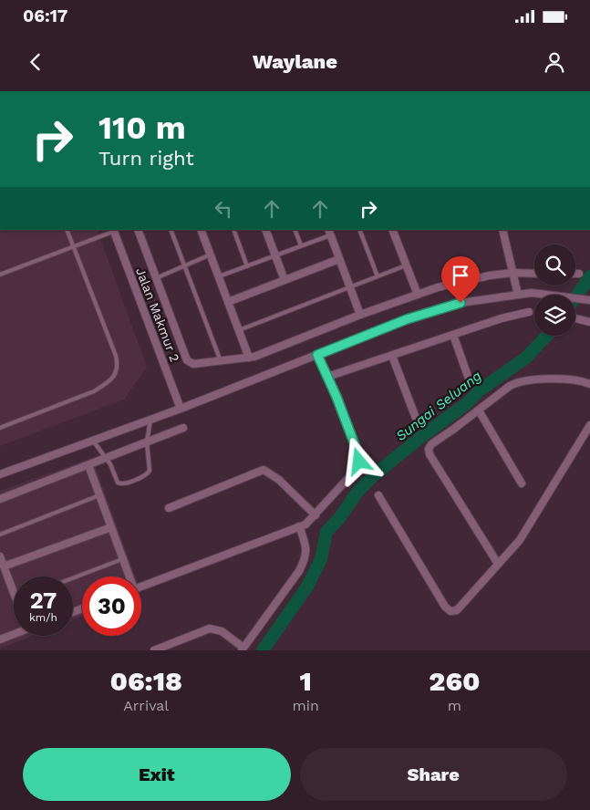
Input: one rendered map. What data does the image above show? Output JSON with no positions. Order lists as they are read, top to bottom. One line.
{"streets":{"street":["Jalan Makmur 2"]},"water":["Sungai Seluang"],"page":{"status":"06:17","header":"Waylane","turn":["110 m","Turn right"],"speed":"27 km/h","limit":"30","eta":["06:18","Arrival","1","min","260","m"],"buttons":["Exit","Share"]}}
